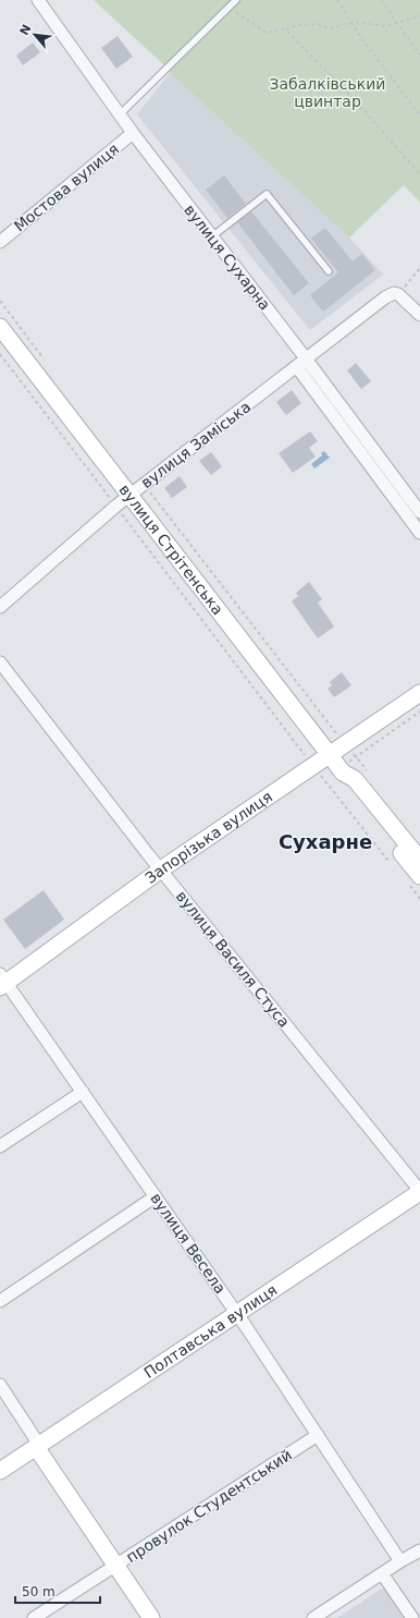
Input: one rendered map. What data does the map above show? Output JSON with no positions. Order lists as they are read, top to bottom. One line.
{"streets":{"main road":["вулиця Стрітенська","Запорізька вулиця","Полтавська вулиця"],"street":["Мостова вулиця","вулиця Сухарна","вулиця Заміська","вулиця Василя Стуса","вулиця Весела","провулок Студентський"]},"crossings":[["Мостова вулиця","вулиця Сухарна"],["вулиця Сухарна","вулиця Заміська"],["вулиця Заміська","вулиця Стрітенська"],["вулиця Стрітенська","Запорізька вулиця"],["Запорізька вулиця","вулиця Василя Стуса"],["Запорізька вулиця","вулиця Весела"],["вулиця Василя Стуса","Полтавська вулиця"],["вулиця Весела","Полтавська вулиця"],["вулиця Весела","провулок Студентський"]],"districts":["Сухарне"],"parks":["Забалківський цвинтар"],"scale_bar":"50 m","north":"top left"}
